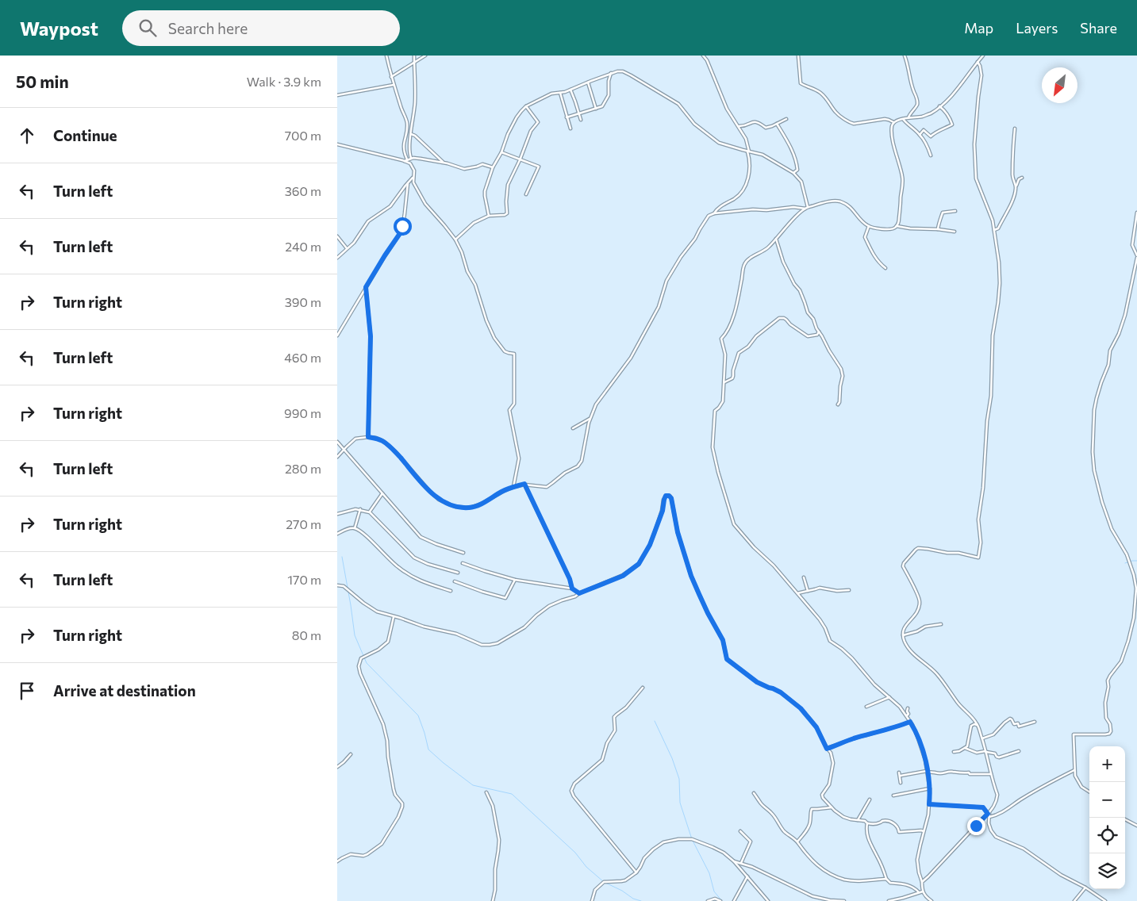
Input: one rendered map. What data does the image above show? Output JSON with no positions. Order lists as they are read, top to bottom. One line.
{"north":"bottom left","page":{"header":"Waypost","search":"Search here","nav":["Map","Layers","Share"],"heading":["50 min","Walk · 3.9 km"],"list":[["Continue","700 m"],["Turn left","360 m"],["Turn left","240 m"],["Turn right","390 m"],["Turn left","460 m"],["Turn right","990 m"],["Turn left","280 m"],["Turn right","270 m"],["Turn left","170 m"],["Turn right","80 m"],"Arrive at destination"],"map_buttons":["+","−"]}}
